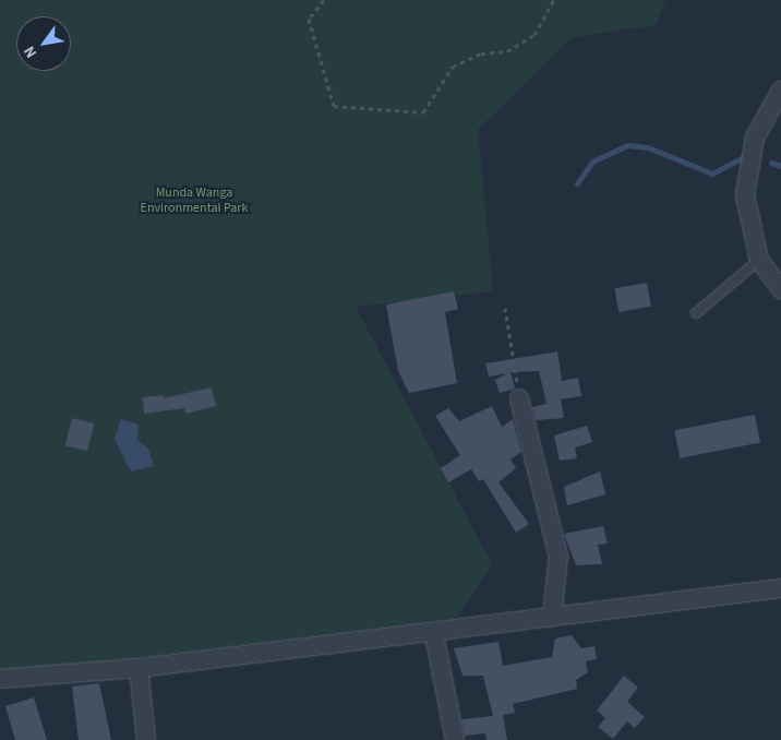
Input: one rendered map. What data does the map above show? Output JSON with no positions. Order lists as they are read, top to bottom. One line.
{"parks":["Munda Wanga Environmental Park"],"north":"bottom left"}
